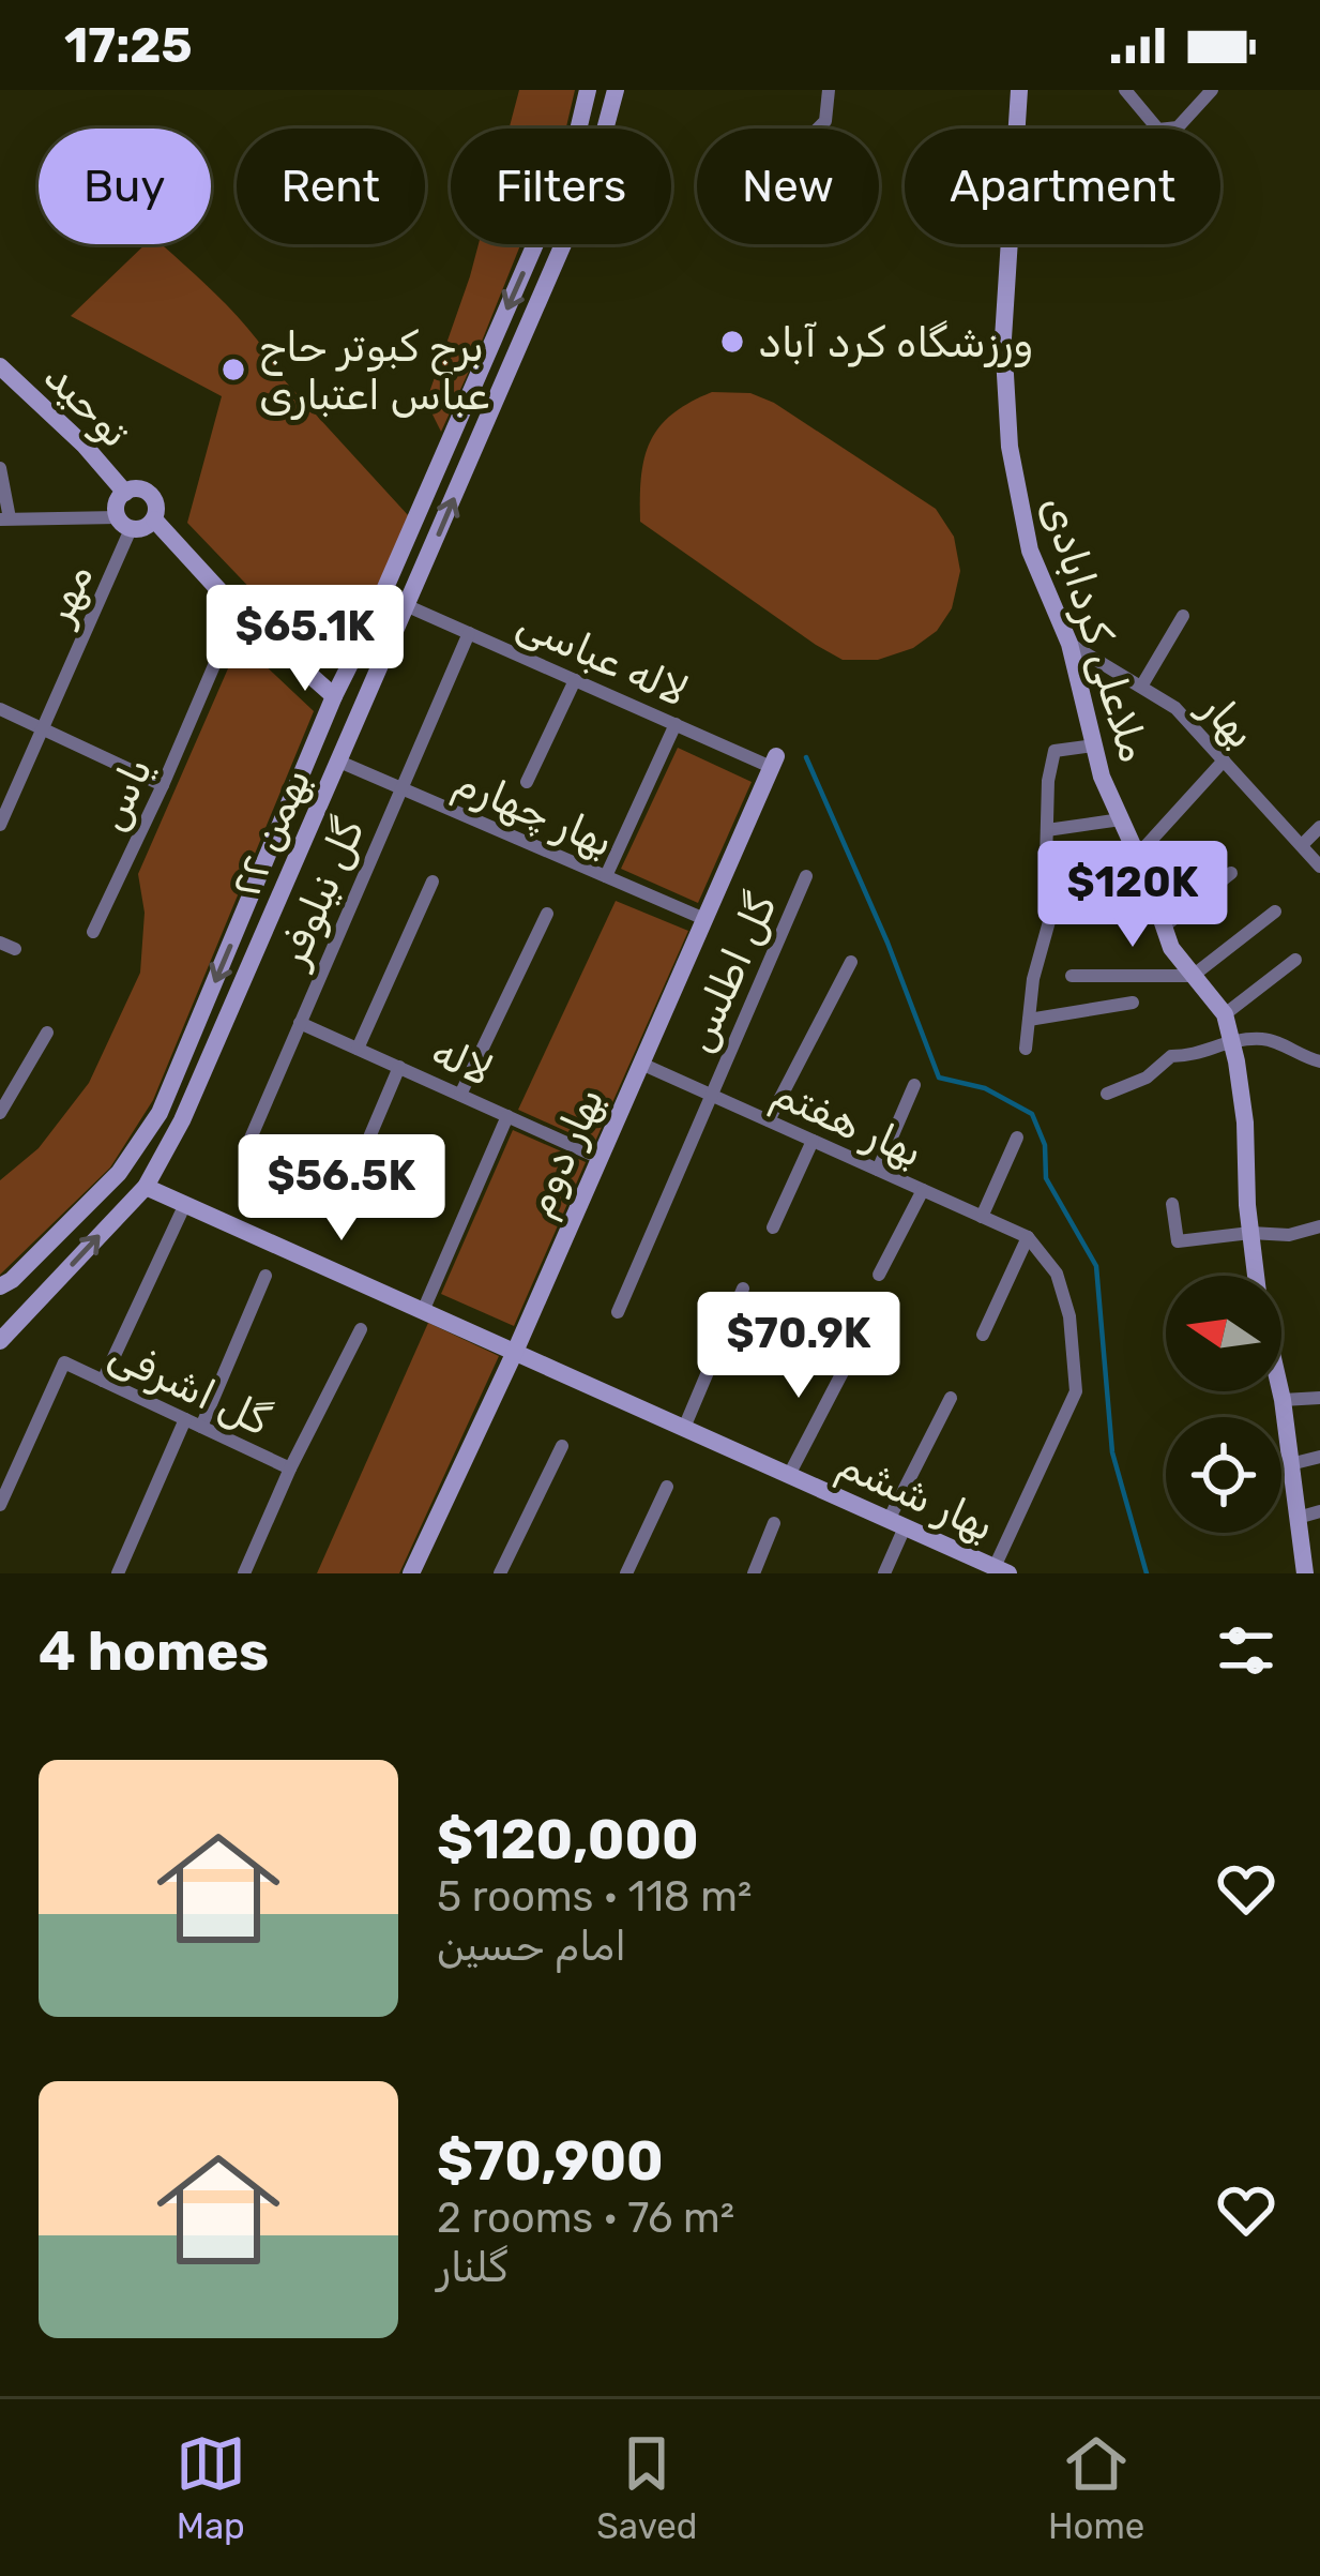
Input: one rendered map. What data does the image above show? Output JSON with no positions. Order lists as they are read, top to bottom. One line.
{"streets":{"street":["توحید","مهر","ملاعلی کردابادی","لاله عباسی","بهار","یاس","بهار چهارم","۲۲ بهمن","گل نیلوفر","گل اطلس","لاله","بهار هفتم","بهار دوم","گل اشرفی","بهار ششم"]},"crossings":[["توحید","مهر"],["ملاعلی کردابادی","بهار"],["لاله عباسی","۲۲ بهمن"],["لاله عباسی","گل نیلوفر"],["لاله عباسی","بهار دوم"],["بهار چهارم","۲۲ بهمن"],["بهار چهارم","گل نیلوفر"],["بهار چهارم","بهار دوم"],["۲۲ بهمن","بهار ششم"],["گل نیلوفر","لاله"],["گل اطلس","بهار هفتم"],["لاله","بهار دوم"],["بهار هفتم","بهار دوم"],["بهار دوم","بهار ششم"]],"places":["ورزشگاه کرد آباد","برج کبوتر حاج عباس اعتباری"],"north":"left","page":{"status":"17:25","chip":["Buy","Rent","Filters","New","Apartment"],"price":["$65.1K","$120K","$56.5K","$70.9K"],"heading":"4 homes","list":[{"name":"$120,000","note":"5 rooms · 118 m² · امام حسین"},{"name":"$70,900","note":"2 rooms · 76 m² · گلنار"}],"tabs":["Map","Saved","Home"]}}
